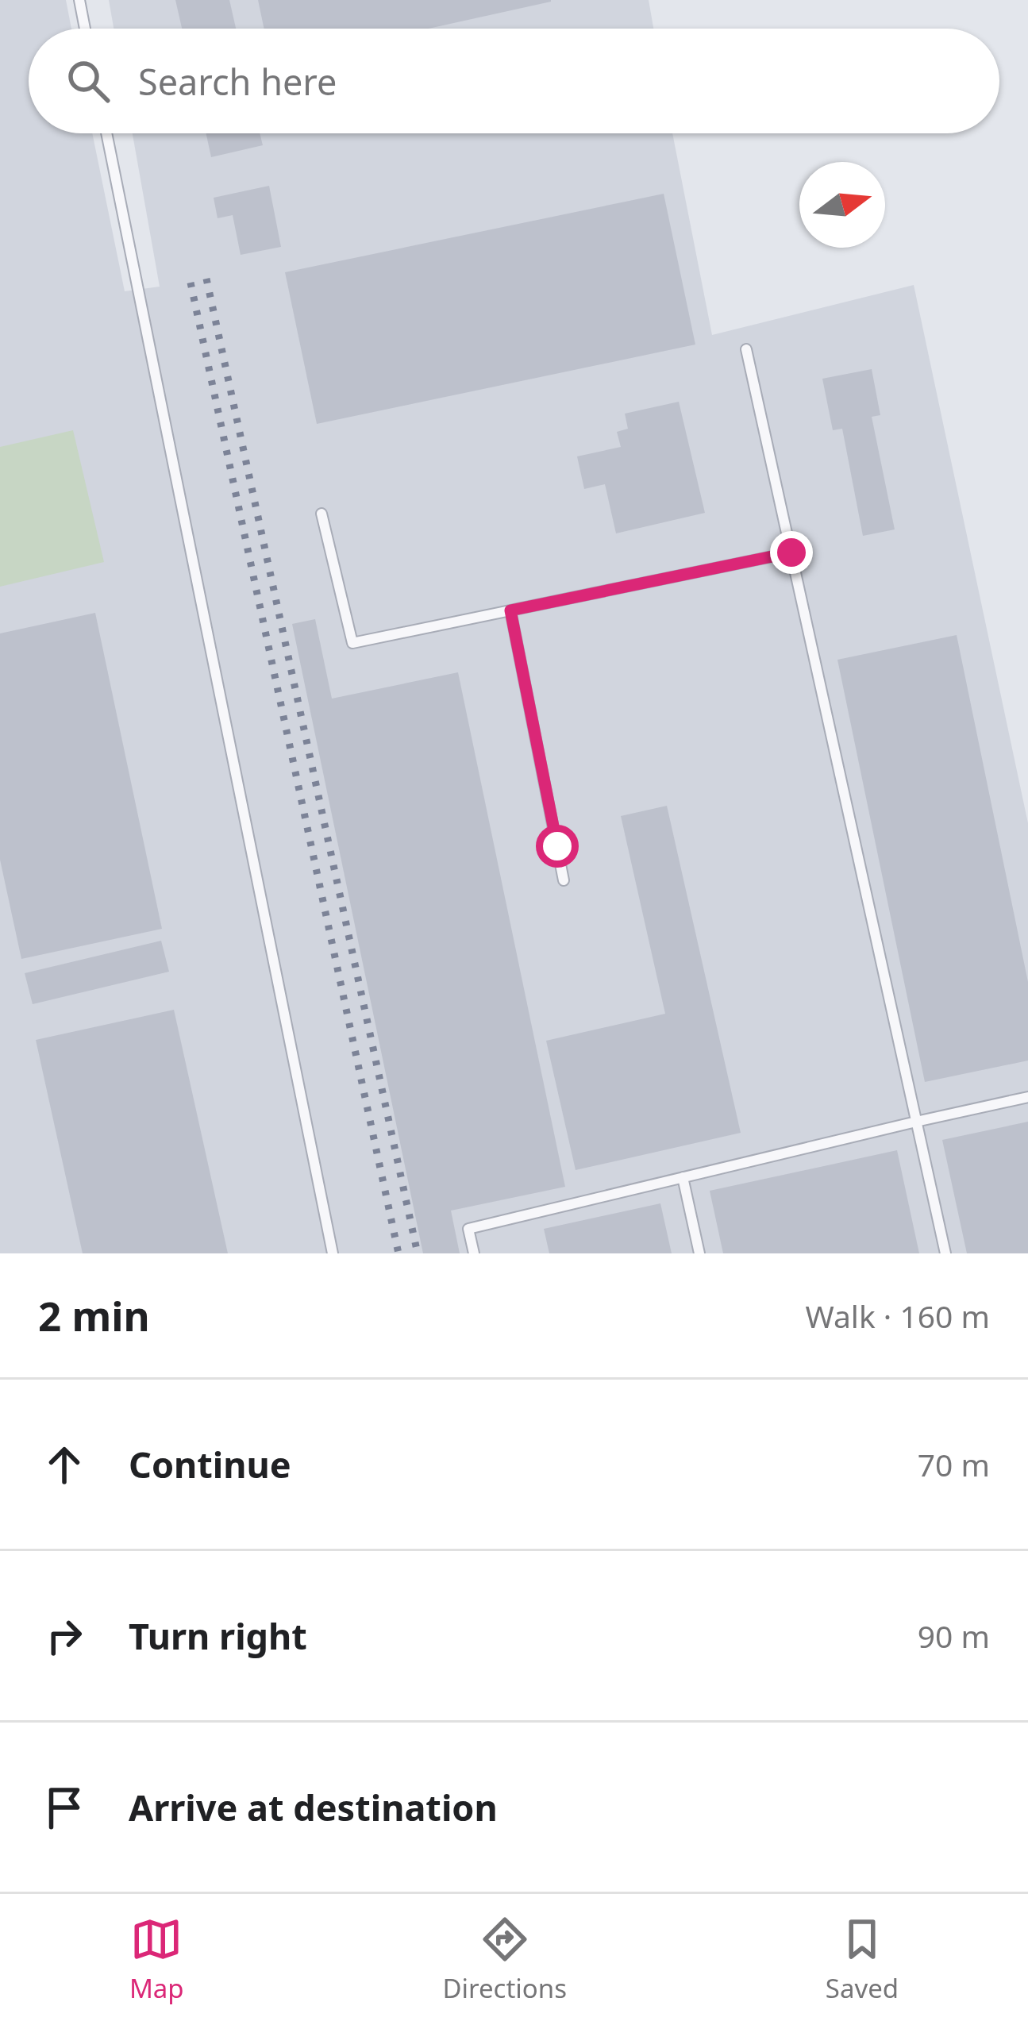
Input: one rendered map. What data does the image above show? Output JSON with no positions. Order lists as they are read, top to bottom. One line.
{"north":"right","page":{"search":"Search here","heading":["2 min","Walk · 160 m"],"list":[["Continue","70 m"],["Turn right","90 m"],"Arrive at destination"],"nav":["Map","Directions","Saved"]}}
